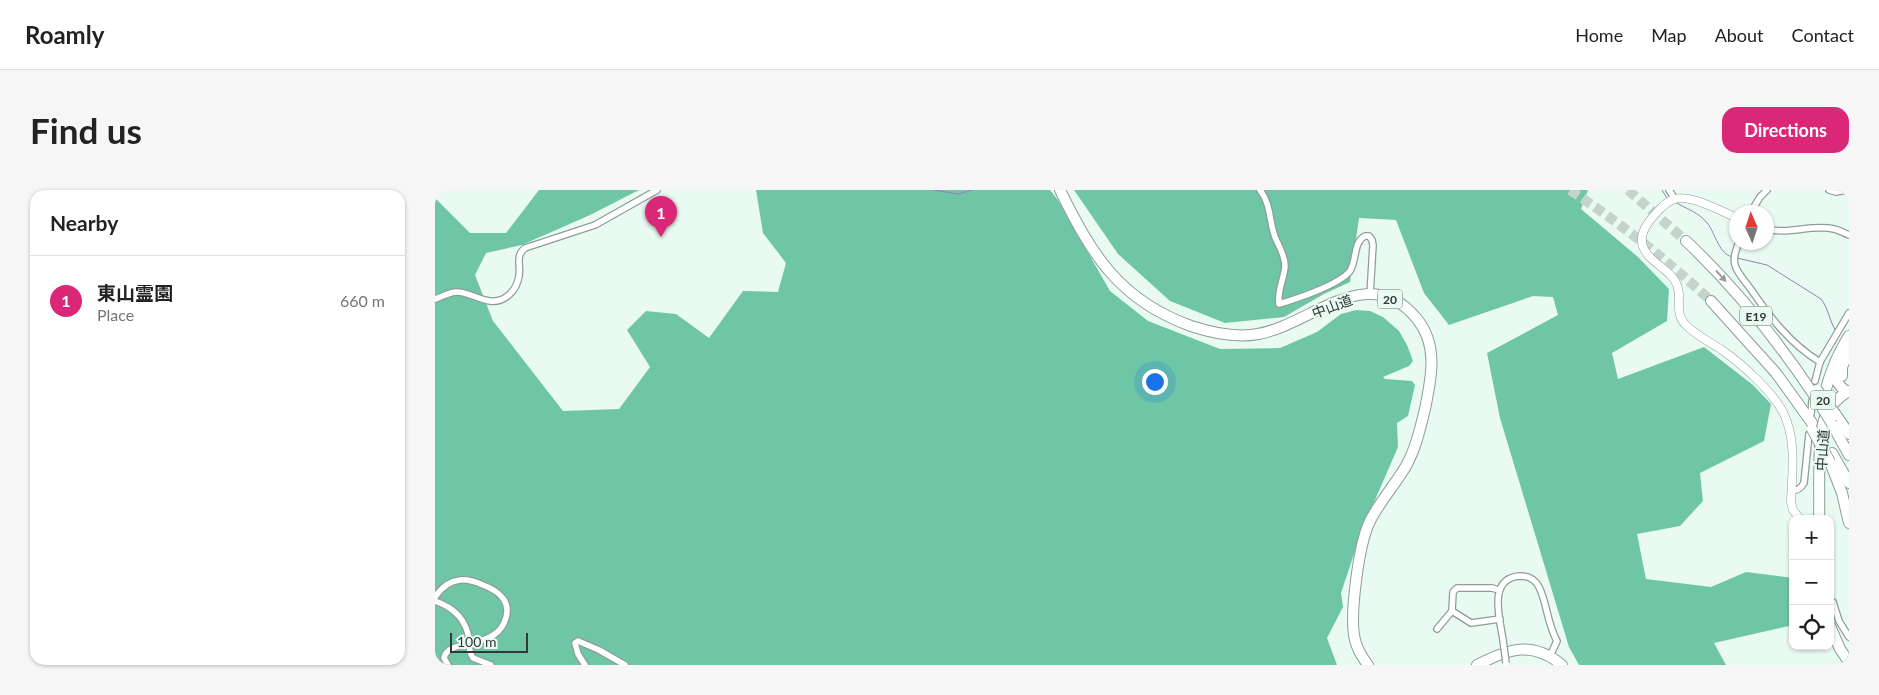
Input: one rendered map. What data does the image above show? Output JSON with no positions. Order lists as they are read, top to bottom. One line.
{"streets":{"highway":["20","中山道","E19"]},"crossings":[["20","中山道"],["20","E19"],["中山道","E19"]],"scale_bar":"100 m","north":"top","page":{"header":"Roamly","nav":["Home","Map","About","Contact"],"buttons":"Directions","title":"Find us","heading":"Nearby","pins":"1","list":[{"mark":"1","name":"東山霊園","note":"Place","value":"660 m"}],"map_buttons":["+","−"],"scale":"100 m"}}
